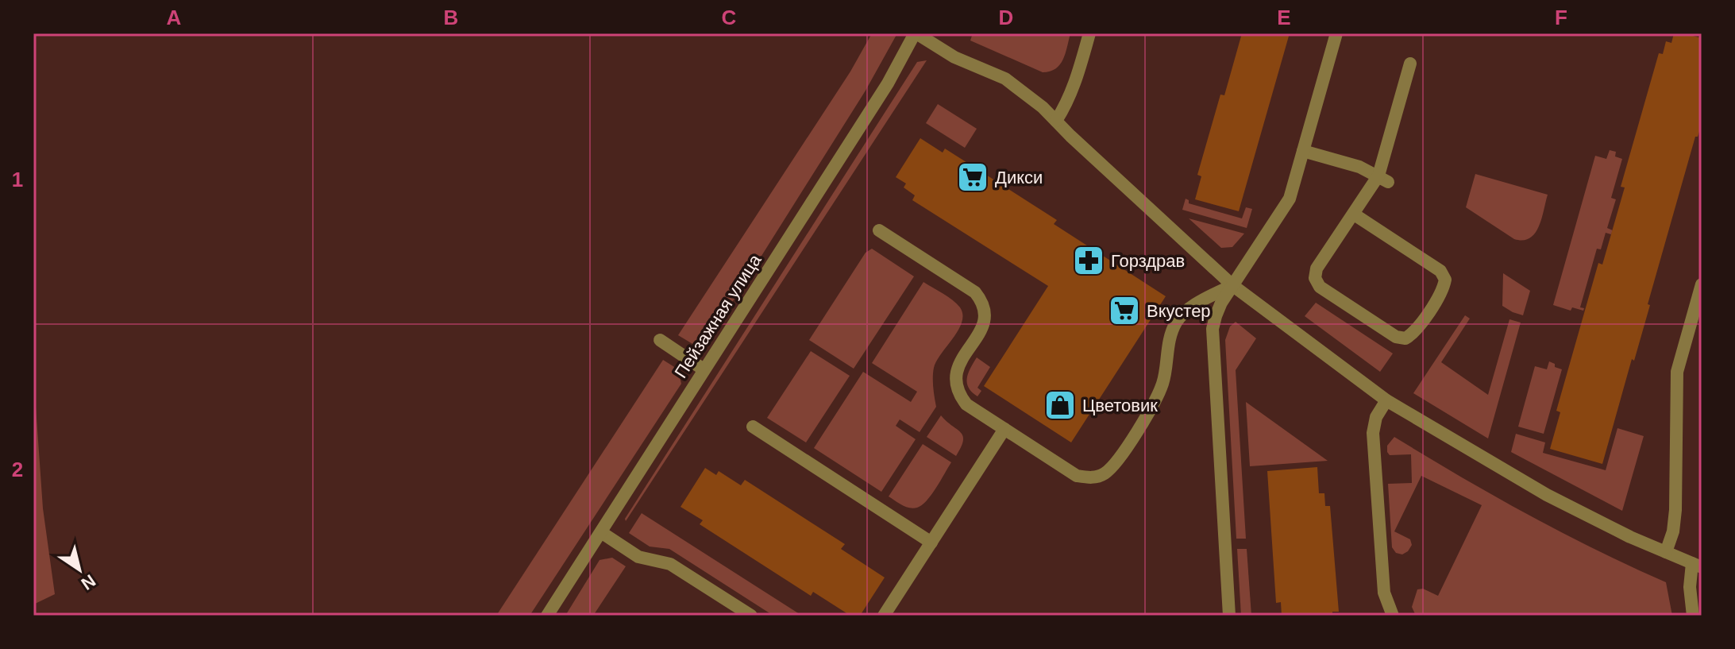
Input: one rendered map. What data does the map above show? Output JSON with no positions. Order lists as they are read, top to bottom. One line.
{"streets":{"street":["Пейзажная улица"]},"places":{"supermarket":["Дикси","Вкустер"],"pharmacy":["Горздрав"],"shop":["Цветовик"]},"north":"bottom right","grid":{"columns":["A","B","C","D","E","F"],"rows":["1","2"]}}
